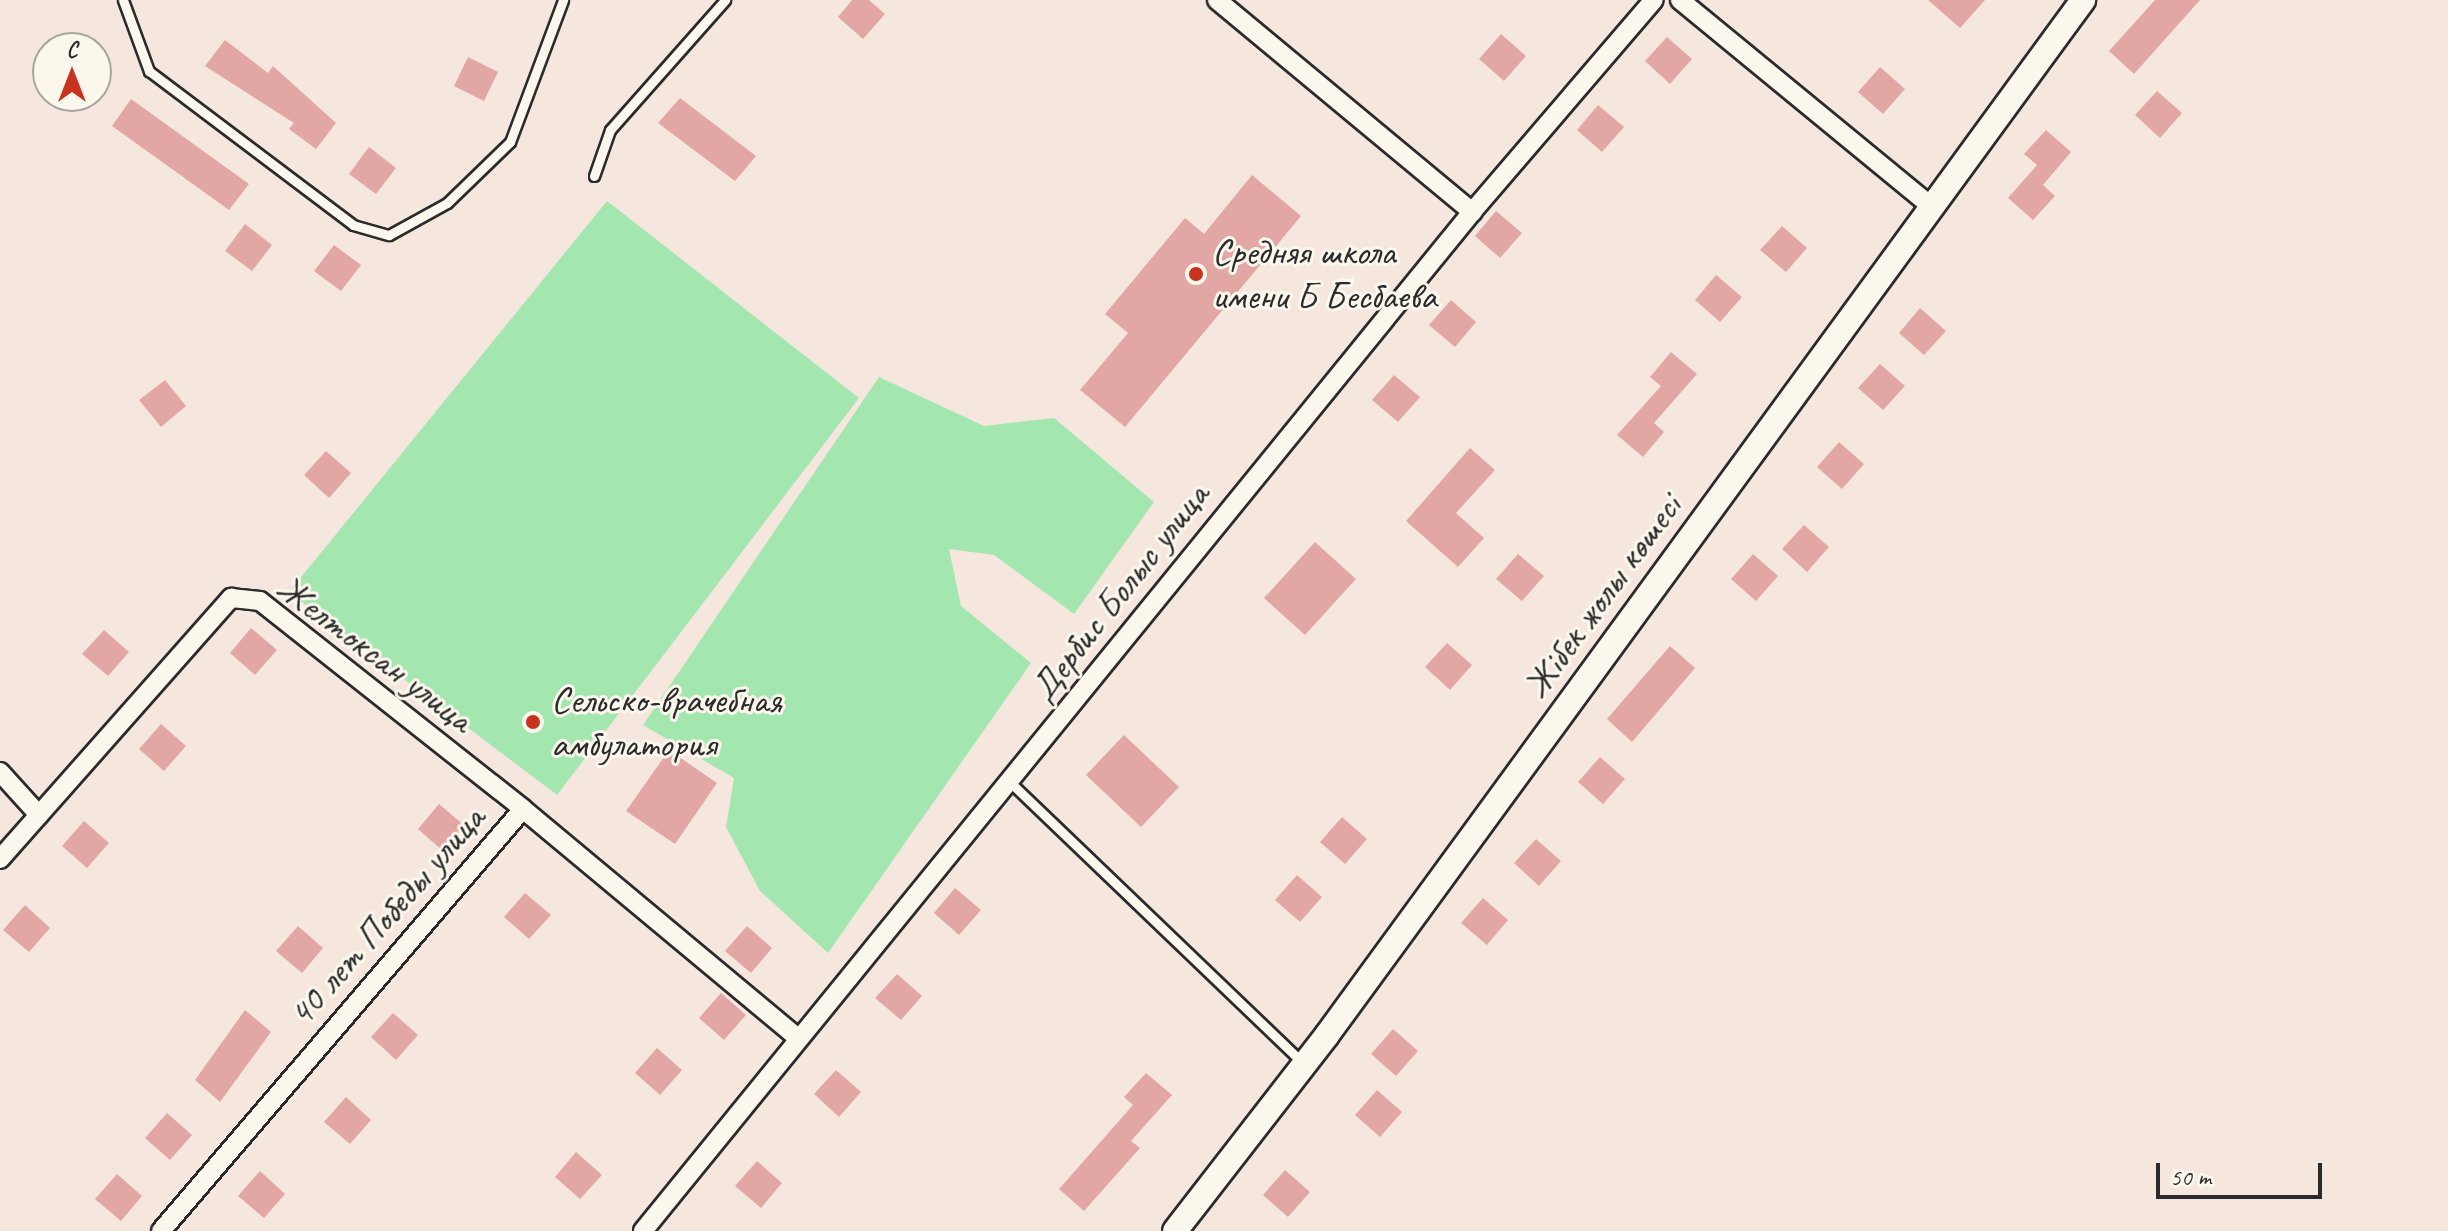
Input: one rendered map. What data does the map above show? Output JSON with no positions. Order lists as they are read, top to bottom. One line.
{"streets":{"street":["Дербис Болыс улица","Жібек жолы көшесі","Желтоксан улица","40 лет Победы улица"]},"crossings":[["Дербис Болыс улица","40 лет Победы улица"],["Желтоксан улица","40 лет Победы улица"]],"places":["Средняя школа имени Б Бесбаева","Сельско-врачебная амбулатория"],"scale_bar":"50 m","north":"top"}
